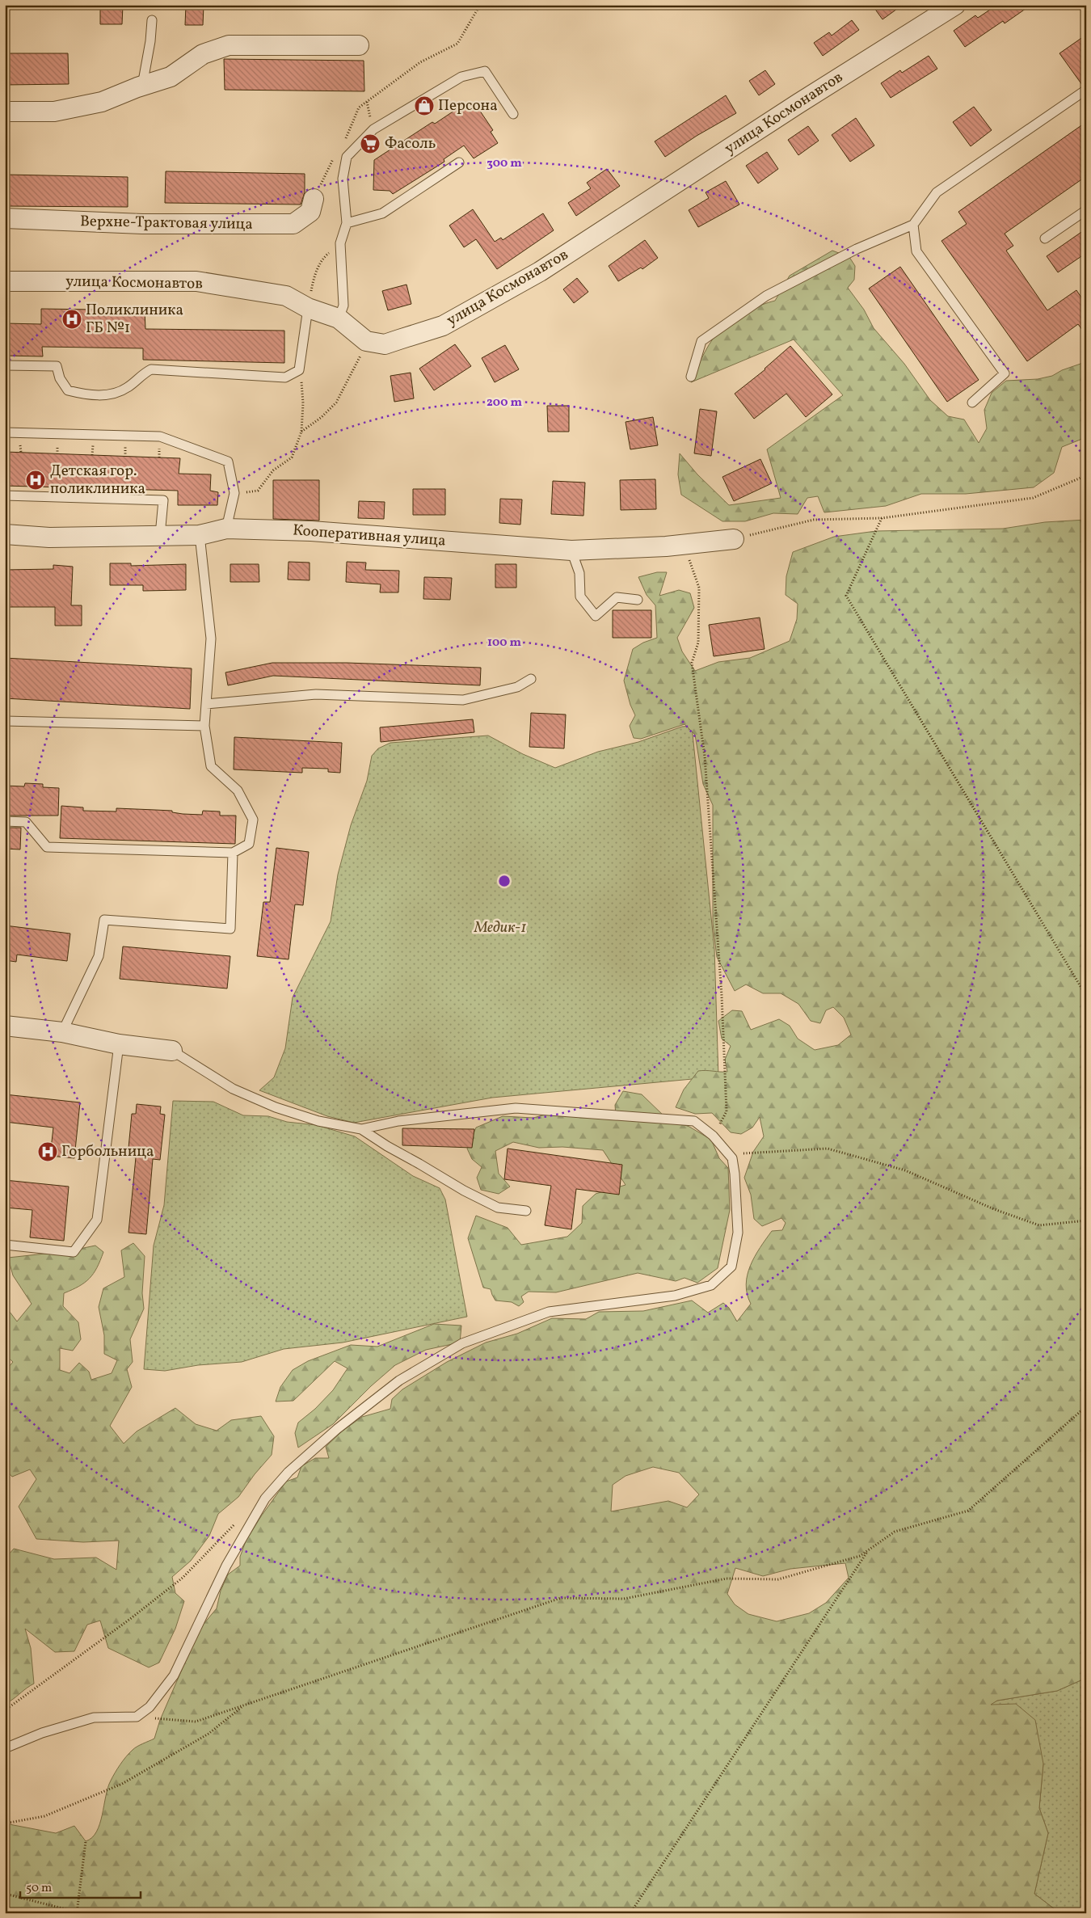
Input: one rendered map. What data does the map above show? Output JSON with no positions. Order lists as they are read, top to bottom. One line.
{"streets":{"street":["улица Космонавтов","Верхне-Трактовая улица","Кооперативная улица"]},"parks":["Медик-1"],"places":{"shop":["Персона"],"supermarket":["Фасоль"],"hospital":["Поликлиника ГБ №1","Детская гор. поликлиника","Горбольница"]},"scale_bar":"50 m","rings":["300 m","200 m","100 m"]}
